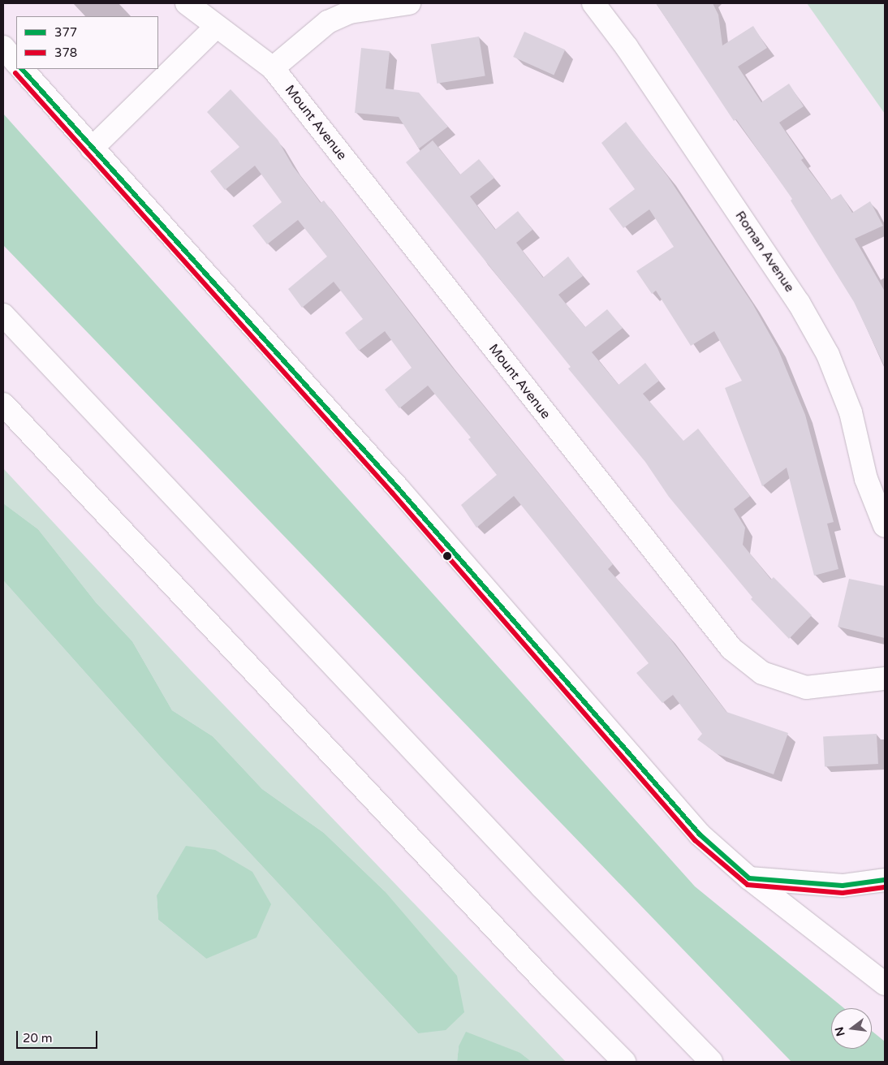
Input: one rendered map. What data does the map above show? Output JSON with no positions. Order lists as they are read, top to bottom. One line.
{"streets":{"main road":["Mount Avenue","Roman Avenue"]},"lines":["transit line 377","transit line 378"],"legend":["377","378"],"scale_bar":"20 m","north":"left"}
